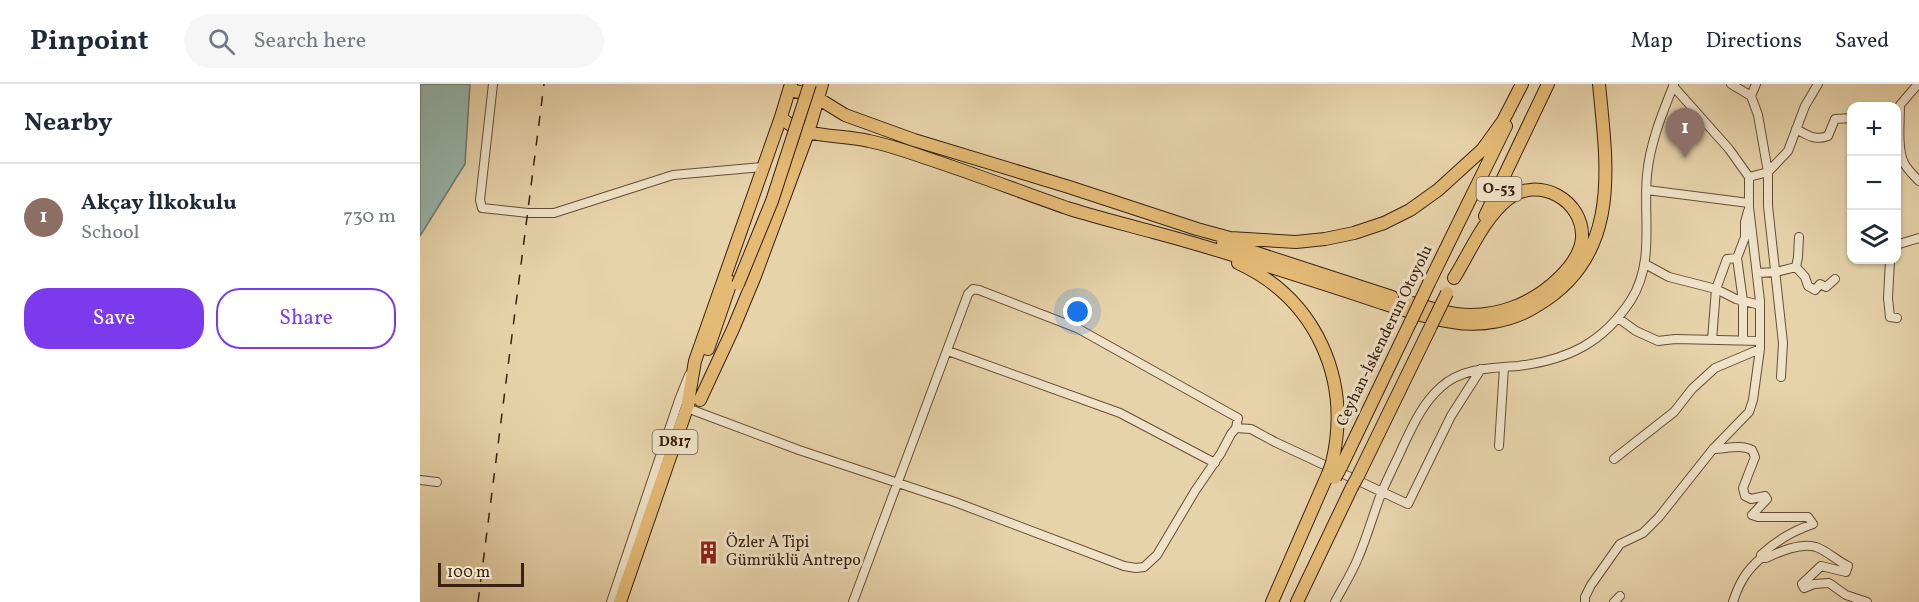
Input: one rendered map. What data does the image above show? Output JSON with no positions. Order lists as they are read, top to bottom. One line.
{"streets":{"highway":["O-53","Ceyhan-İskenderun Otoyolu","D817"]},"places":{"building":["Özler A Tipi Gümrüklü Antrepo"]},"scale_bar":"100 m","page":{"header":"Pinpoint","search":"Search here","nav":["Map","Directions","Saved"],"heading":"Nearby","map_buttons":["+","−"],"pins":"1","list":[{"mark":"1","name":"Akçay İlkokulu","note":"School","value":"730 m"}],"buttons":["Save","Share"],"scale":"100 m"}}
